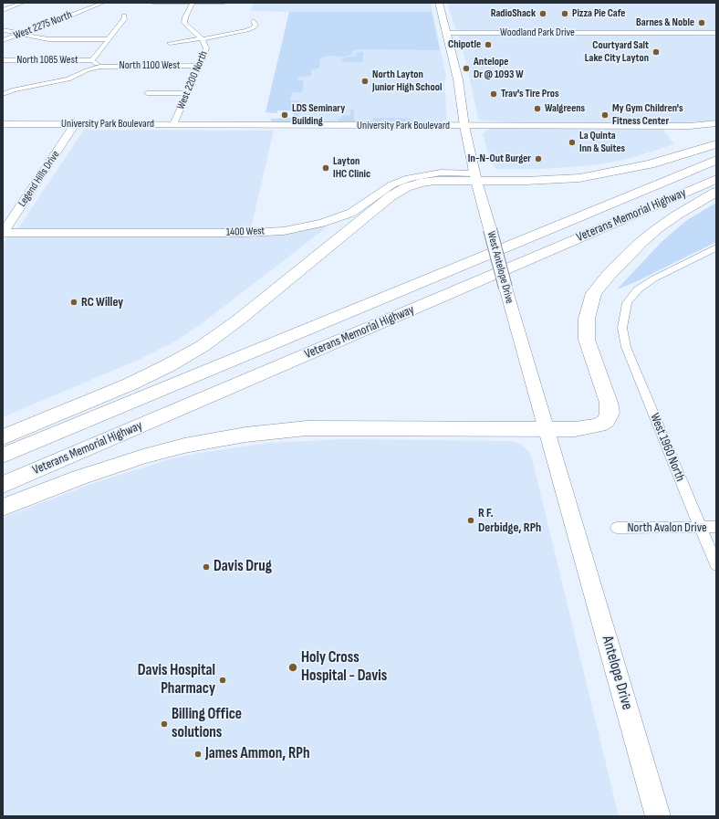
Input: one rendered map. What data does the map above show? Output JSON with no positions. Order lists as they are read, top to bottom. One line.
{"streets":{"highway":["Veterans Memorial Highway"],"main road":["West Antelope Drive","Antelope Drive"],"street":["West 2275 North","Woodland Park Drive","North 1085 West","North 1100 West","West 2200 North","University Park Boulevard","Legend Hills Drive","1400 West","West 1960 North","North Avalon Drive"]},"crossings":[["Woodland Park Drive","West Antelope Drive"],["North 1100 West","West 2200 North"],["West 2200 North","University Park Boulevard"],["University Park Boulevard","Legend Hills Drive"],["University Park Boulevard","West Antelope Drive"],["Legend Hills Drive","1400 West"],["1400 West","West Antelope Drive"],["West Antelope Drive","Antelope Drive"],["West 1960 North","North Avalon Drive"]],"places":["RadioShack","Pizza Pie Cafe","Barnes & Noble","Chipotle","Courtyard Salt Lake City Layton","Antelope Dr @ 1093 W","North Layton Junior High School","Trav's Tire Pros","Walgreens","LDS Seminary Building","My Gym Children's Fitness Center","La Quinta Inn & Suites","In-N-Out Burger","Layton IHC Clinic","RC Willey","R F. Derbidge, RPh","Davis Drug","Holy Cross Hospital - Davis","Davis Hospital Pharmacy","Billing Office solutions","James Ammon, RPh"]}
